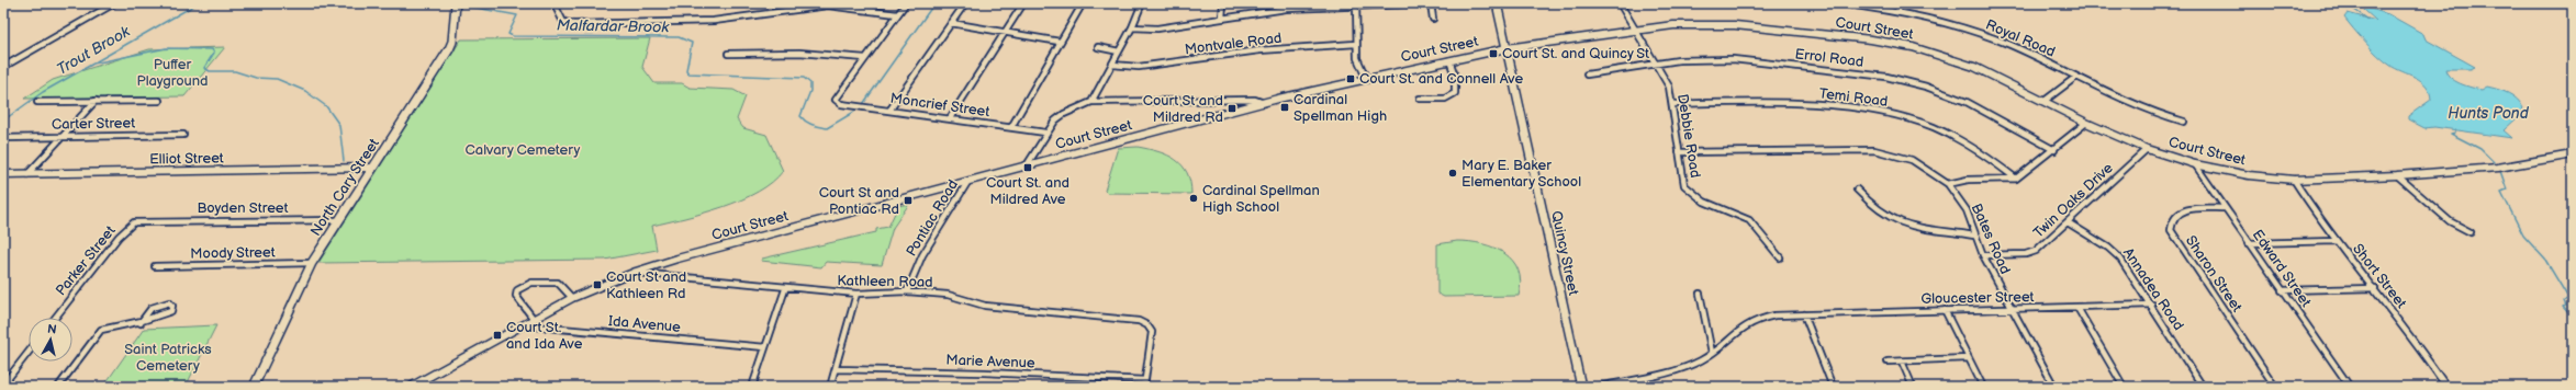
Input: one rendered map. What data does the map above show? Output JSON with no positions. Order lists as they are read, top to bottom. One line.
{"streets":{"main road":["North Cary Street","Quincy Street"],"street":["Court Street","Royal Road","Montvale Road","Errol Road","Temi Road","Moncrief Street","Carter Street","Debbie Road","Elliot Street","Twin Oaks Drive","Boyden Street","Pontiac Road","Bates Road","Moody Street","Parker Street","Edward Street","Sharon Street","Short Street","Kathleen Road","Annadea Road","Gloucester Street","Ida Avenue","Marie Avenue"]},"crossings":[["Court Street","Debbie Road"],["Court Street","Twin Oaks Drive"],["Court Street","Pontiac Road"],["Court Street","Quincy Street"],["Court Street","Edward Street"],["Court Street","Short Street"],["Court Street","Kathleen Road"],["Court Street","Ida Avenue"],["Errol Road","Debbie Road"],["Temi Road","Debbie Road"],["Debbie Road","Bates Road"],["Elliot Street","North Cary Street"],["North Cary Street","Boyden Street"],["North Cary Street","Moody Street"],["Twin Oaks Drive","Bates Road"],["Twin Oaks Drive","Annadea Road"],["Boyden Street","Parker Street"],["Pontiac Road","Kathleen Road"],["Bates Road","Gloucester Street"],["Edward Street","Sharon Street"],["Kathleen Road","Marie Avenue"],["Annadea Road","Gloucester Street"]],"water":["Malfardar Brook","Trout Brook","Hunts Pond"],"parks":["Puffer Playground","Calvary Cemetery","Saint Patricks Cemetery"],"places":{"transit":["Court St. and Quincy St","Court St. and Connell Ave","Cardinal Spellman High","Court St and Mildred Rd","Court St. and Mildred Ave","Court St and Pontiac Rd","Court St and Kathleen Rd","Court St. and Ida Ave"],"other":["Mary E. Baker Elementary School","Cardinal Spellman High School"]},"north":"top"}
